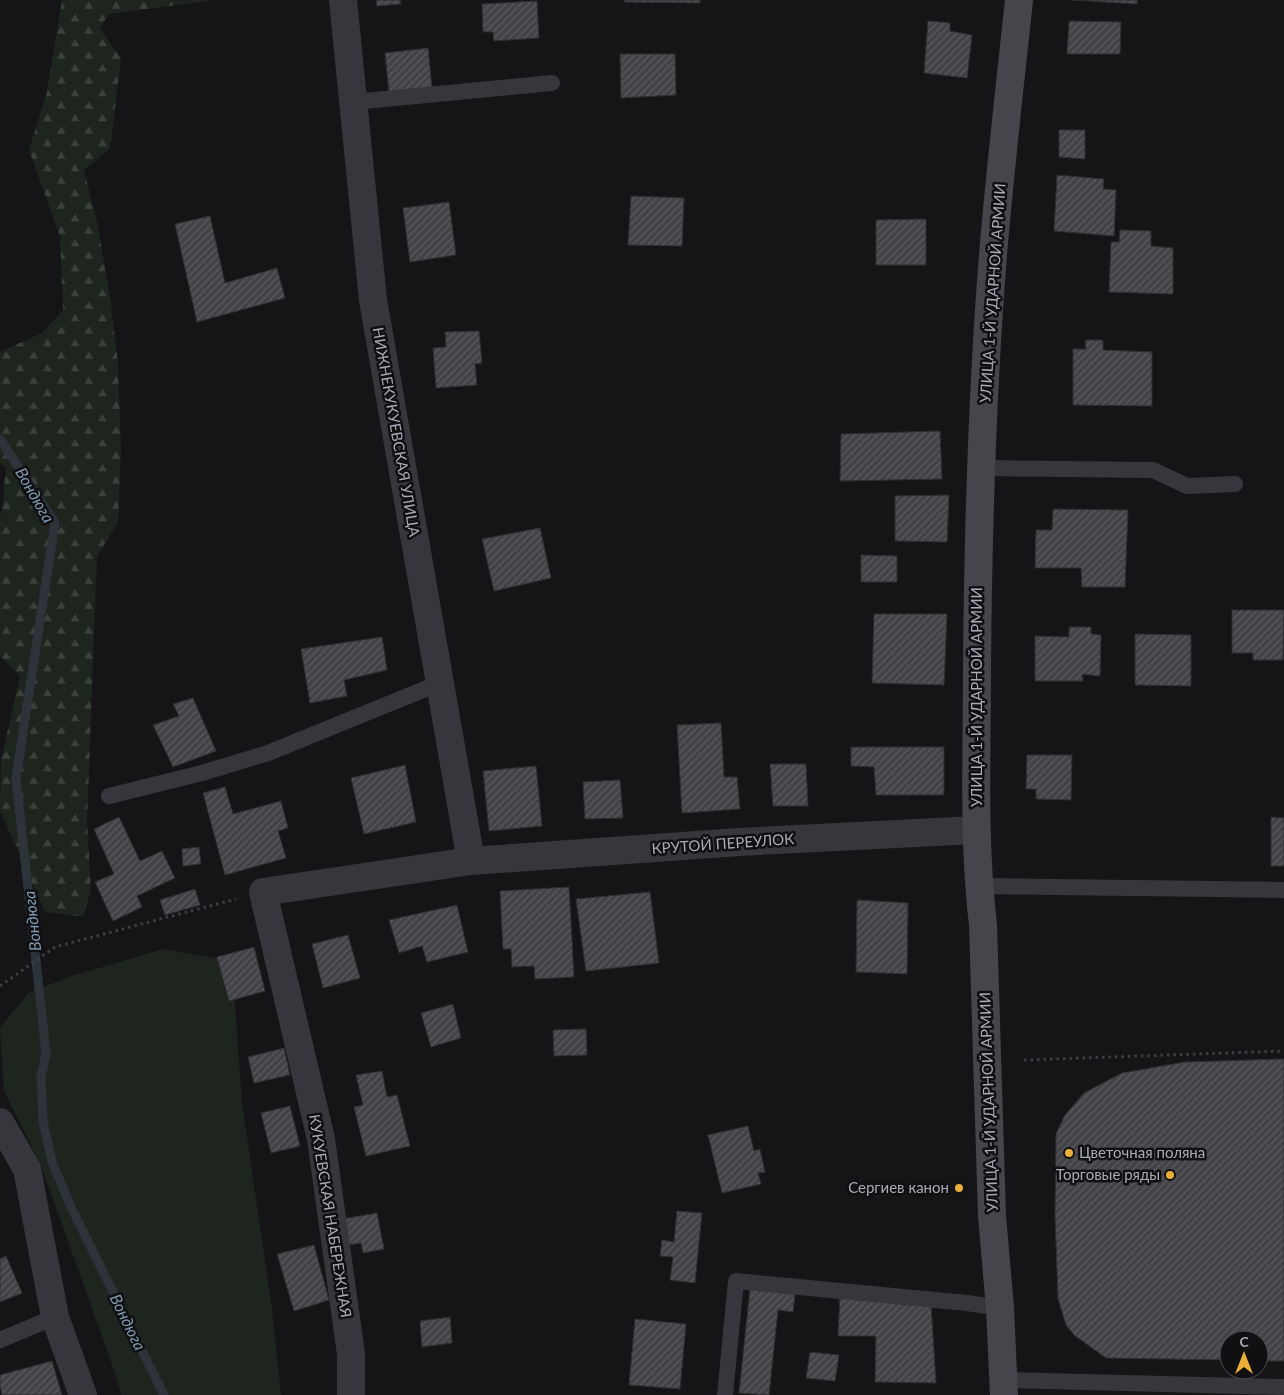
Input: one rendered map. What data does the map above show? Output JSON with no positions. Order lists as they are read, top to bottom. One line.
{"streets":{"main road":["УЛИЦА 1-Й УДАРНОЙ АРМИИ"],"street":["НИЖНЕКУКУЕВСКАЯ УЛИЦА","КРУТОЙ ПЕРЕУЛОК","КУКУЕВСКАЯ НАБЕРЕЖНАЯ"]},"crossings":[["УЛИЦА 1-Й УДАРНОЙ АРМИИ","КРУТОЙ ПЕРЕУЛОК"],["НИЖНЕКУКУЕВСКАЯ УЛИЦА","КРУТОЙ ПЕРЕУЛОК"],["КРУТОЙ ПЕРЕУЛОК","КУКУЕВСКАЯ НАБЕРЕЖНАЯ"]],"water":["Вондюга"],"places":["Цветочная поляна","Торговые ряды","Сергиев канон"],"north":"top"}
